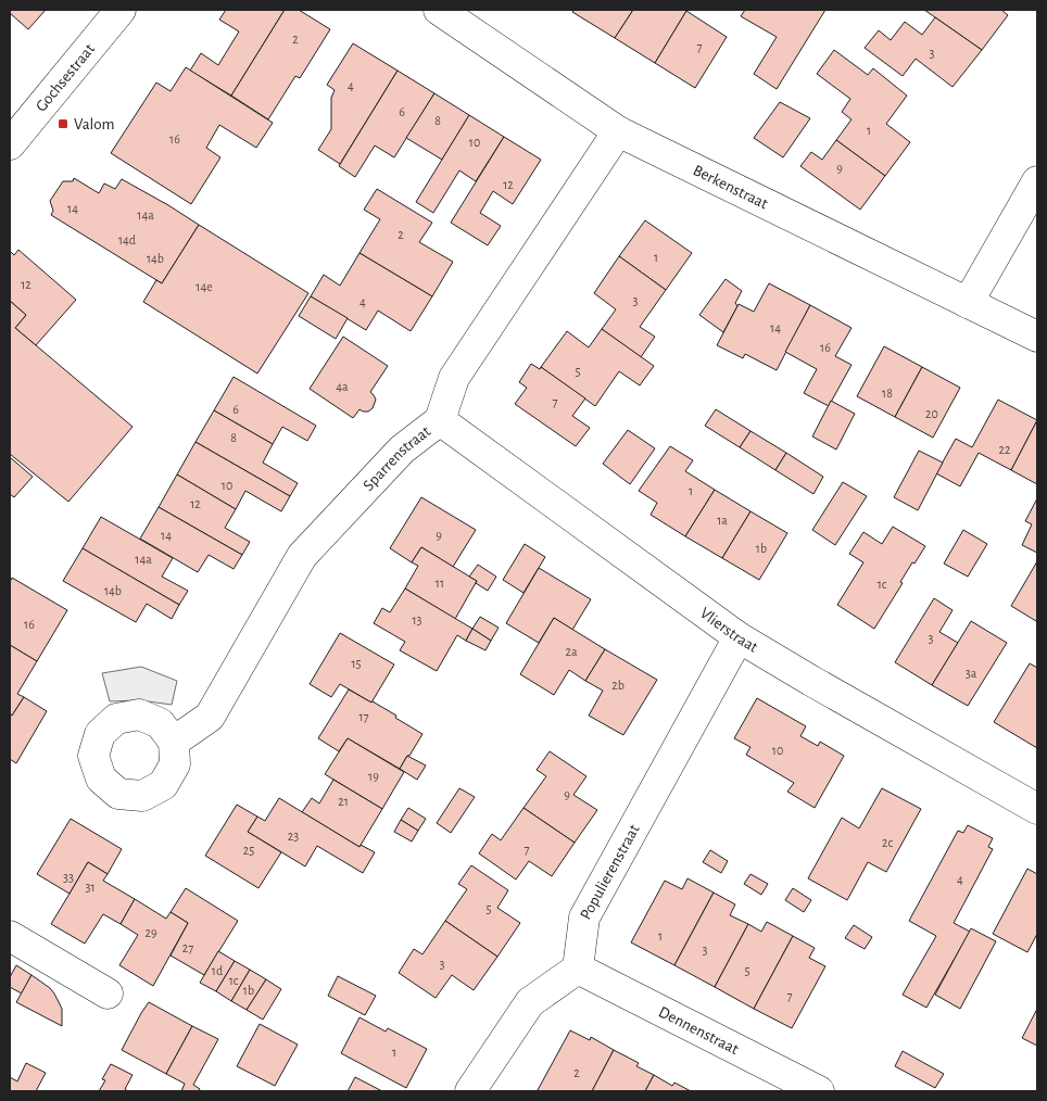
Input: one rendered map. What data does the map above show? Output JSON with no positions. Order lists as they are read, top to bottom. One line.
{"streets":{"street":["Gochsestraat","Berkenstraat","Sparrenstraat","Vlierstraat","Populierenstraat","Dennenstraat"]},"crossings":[["Berkenstraat","Sparrenstraat"],["Sparrenstraat","Vlierstraat"],["Vlierstraat","Populierenstraat"],["Populierenstraat","Dennenstraat"]],"places":{"transit":["Valom"]},"house_numbers":["2","7","3","4","6","8","1","16","10","9","12","14","14a","2","14d","1","14b","12","14e","3","4","14","16","5","4a","18","7","6","20","8","22","10","1","12","1a","14","9","1b","14a","11","1c","14b","13","16","3","2a","15","3a","2b","17","10","19","9","21","23","2c","7","25","33","4","31","5","29","1","27","3","3","1d","5","1c","1b","7","1","2"]}
